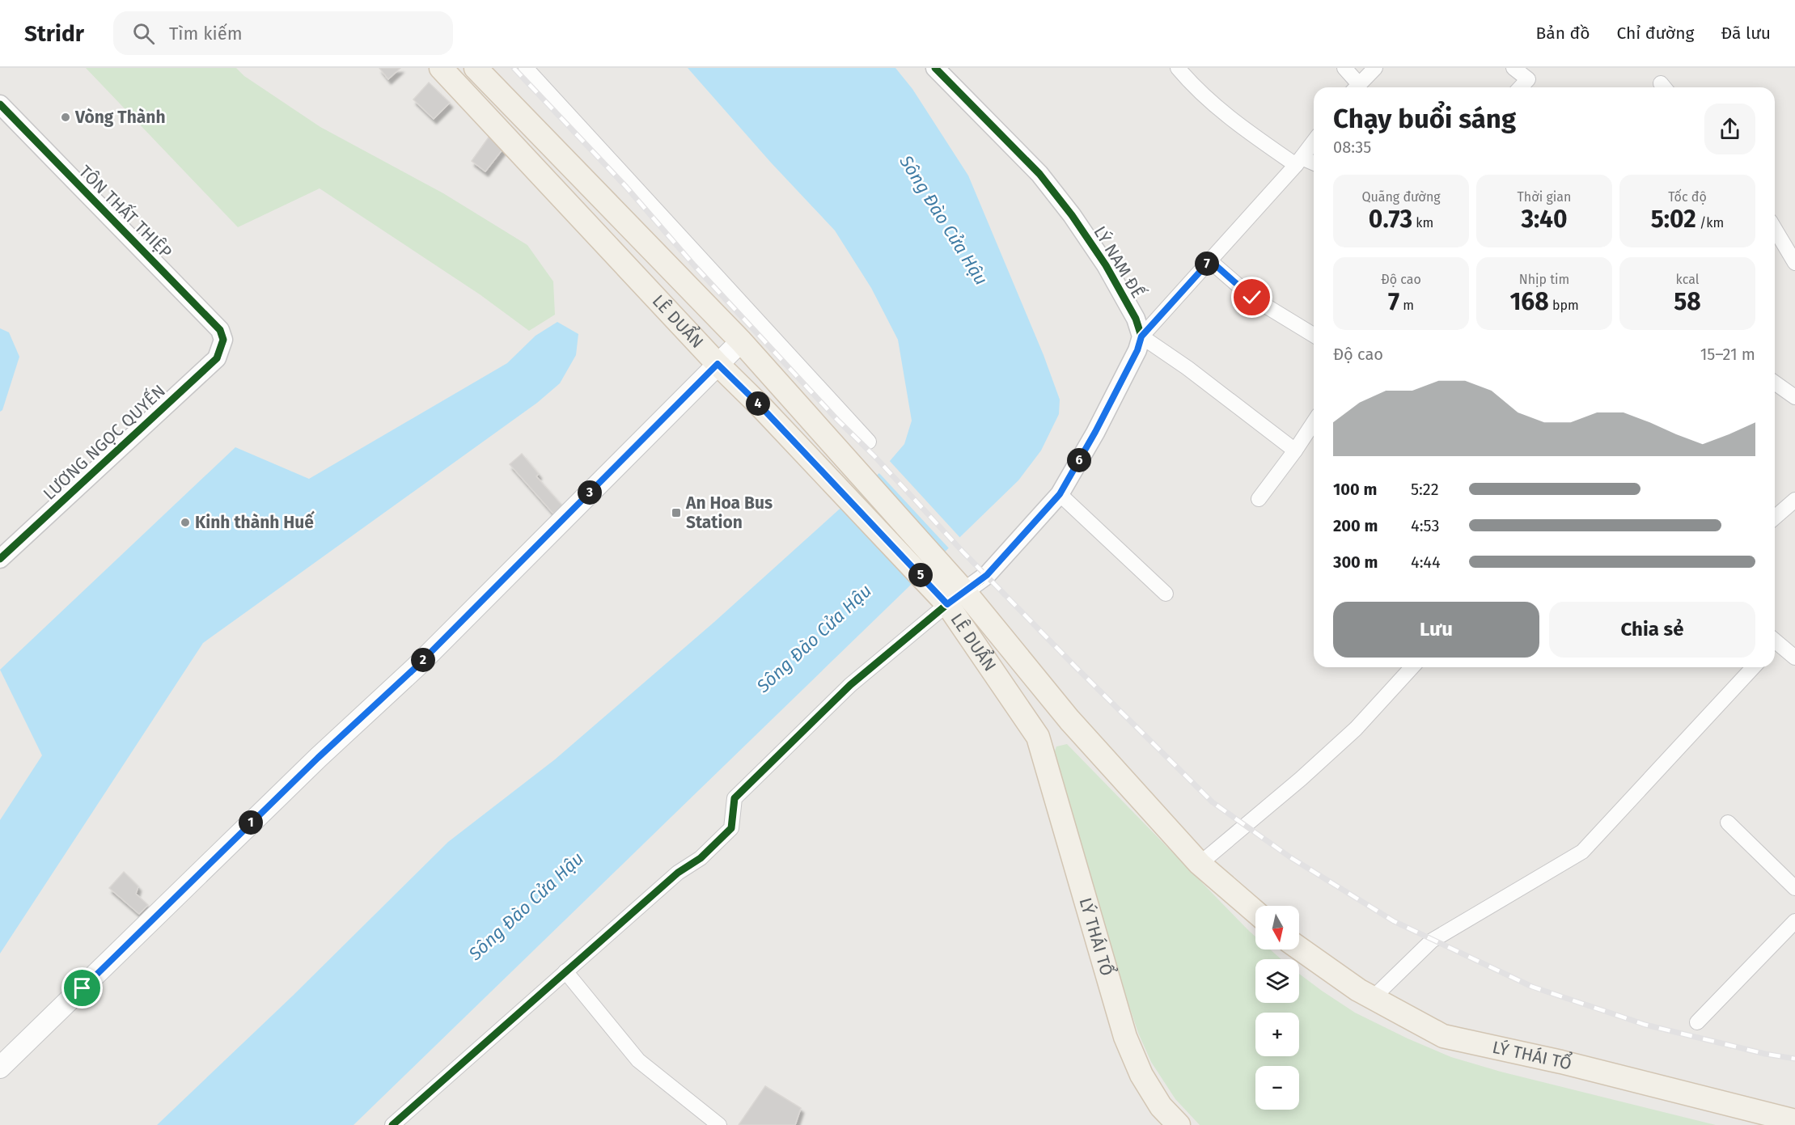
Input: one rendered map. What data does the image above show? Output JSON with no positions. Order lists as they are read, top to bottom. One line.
{"streets":{"main road":["LÊ DUẨN","LÝ THÁI TỔ"],"street":["TÔN THẤT THIỆP","LÝ NAM ĐẾ","LƯƠNG NGỌC QUYẾN"]},"crossings":[["TÔN THẤT THIỆP","LƯƠNG NGỌC QUYẾN"],["LÊ DUẨN","LÝ THÁI TỔ"]],"water":["Sông Đào Cửa Hậu"],"places":{"other":["Vòng Thành","Kinh thành Huế"],"transit":["An Hoa Bus Station"]},"north":"bottom","page":{"header":"Stridr","search":"Tìm kiếm","nav":["Bản đồ","Chỉ đường","Đã lưu"],"heading":["Chạy buổi sáng","08:35"],"stats":[["Quãng đường","0.73 km"],["Thời gian","3:40"],["Tốc độ","5:02 /km"],["Độ cao","7 m"],["Nhịp tim","168 bpm"],["kcal","58"]],"pins":["7","4","6","3","5","2","1"],"chart":["Độ cao","15–21 m"],"list":[{"name":"100 m","note":"5:22"},{"name":"200 m","note":"4:53"},{"name":"300 m","note":"4:44"}],"buttons":["Lưu","Chia sẻ"],"map_buttons":["+","−"]}}
